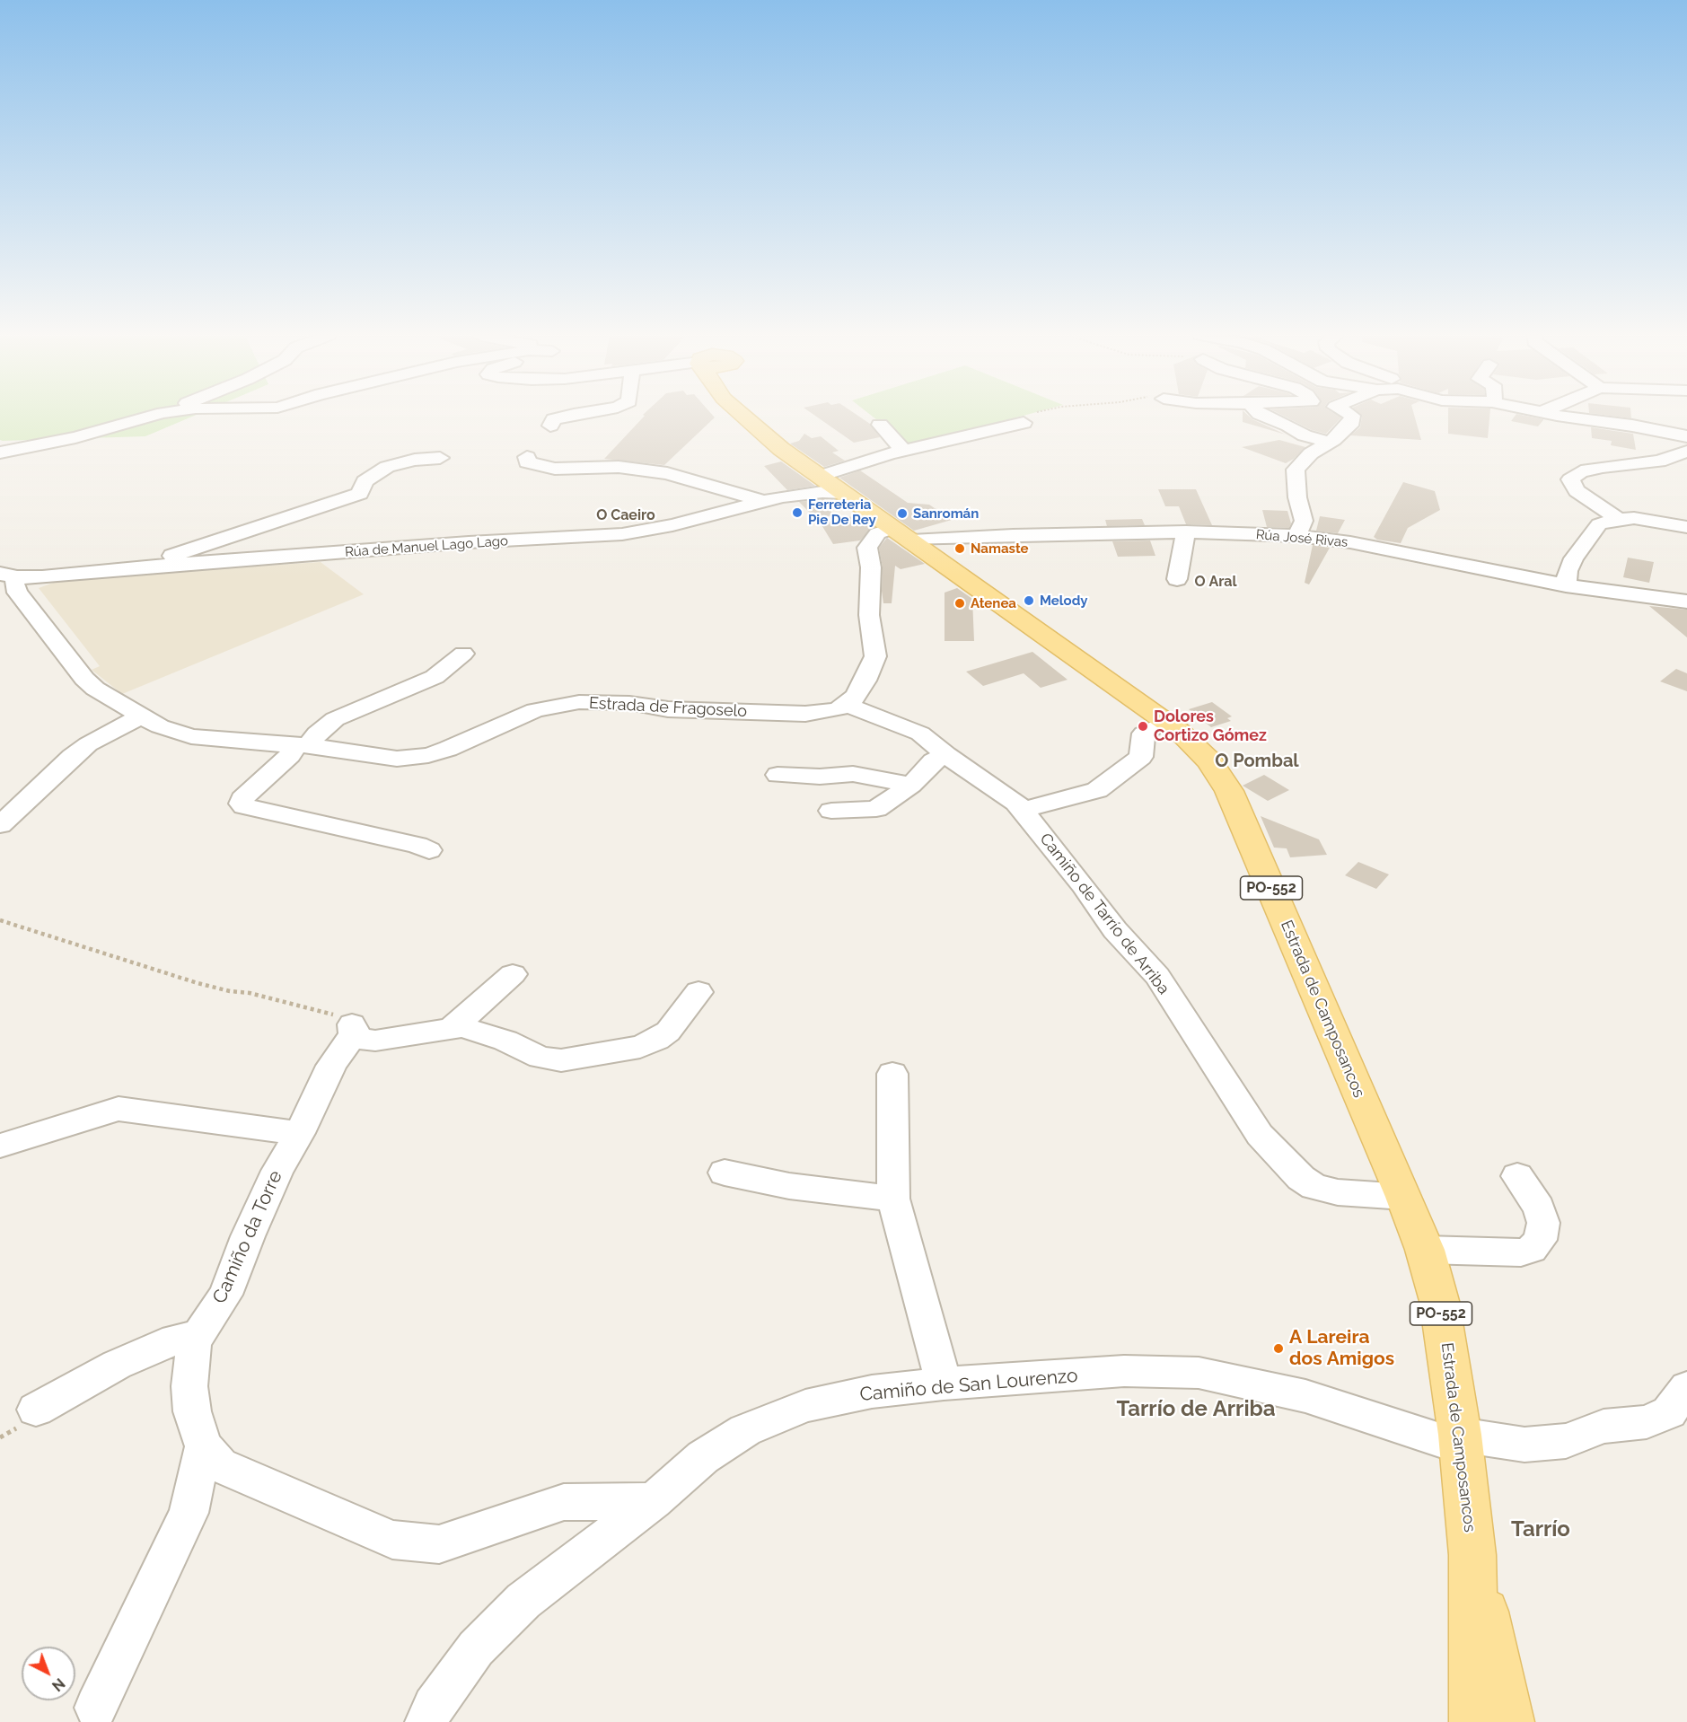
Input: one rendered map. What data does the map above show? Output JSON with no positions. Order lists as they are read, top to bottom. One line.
{"streets":{"main road":["PO-552","Estrada de Camposancos"],"street":["Rúa José Rivas","Rúa de Manuel Lago Lago","Estrada de Fragoselo","Camiño de Tarrío de Arriba","Camiño da Torre","Camiño de San Lourenzo"]},"crossings":[["Rúa José Rivas","Estrada de Camposancos"],["Rúa de Manuel Lago Lago","Estrada de Fragoselo"],["Rúa de Manuel Lago Lago","Estrada de Camposancos"],["Estrada de Fragoselo","Camiño de Tarrío de Arriba"],["Camiño de Tarrío de Arriba","Estrada de Camposancos"],["Estrada de Camposancos","Camiño de San Lourenzo"],["Camiño da Torre","Camiño de San Lourenzo"]],"districts":["O Caeiro","O Aral","O Pombal","Tarrío de Arriba","Tarrío"],"places":["Ferreteria Pie De Rey","Sanromán","Namaste","Melody","Atenea","Dolores Cortizo Gómez","A Lareira dos Amigos"],"north":"bottom right"}
